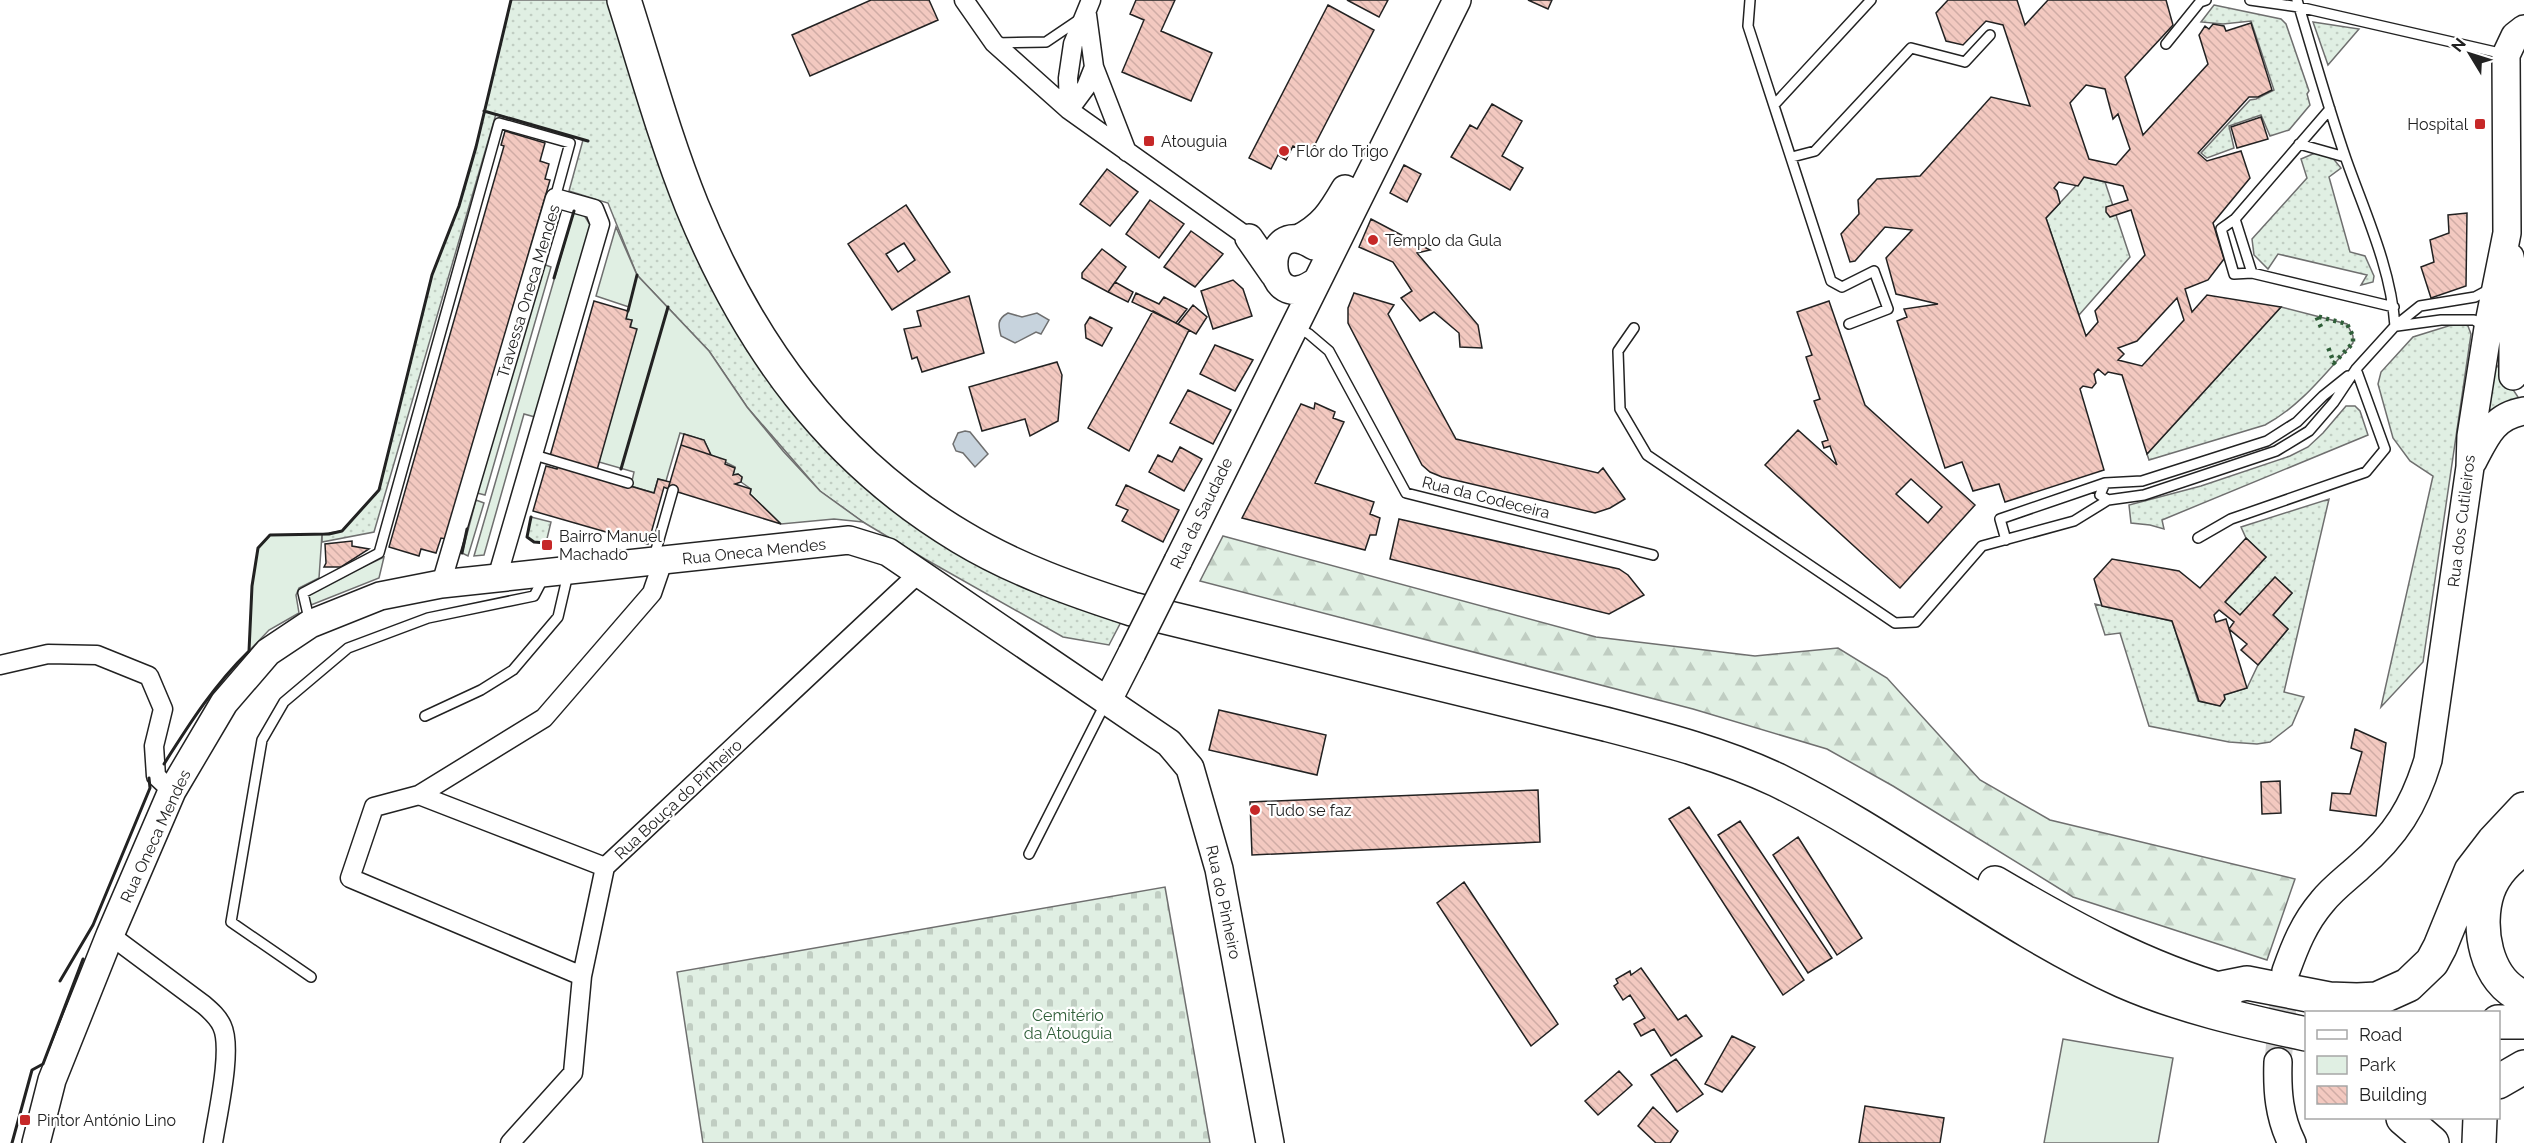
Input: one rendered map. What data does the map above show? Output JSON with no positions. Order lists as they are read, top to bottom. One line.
{"streets":{"street":["Travessa Oneca Mendes","Rua da Saudade","Rua dos Cutileiros","Rua Oneca Mendes","Rua Bouça do Pinheiro","Rua do Pinheiro"],"lane":["Rua da Codeceira"]},"crossings":[["Travessa Oneca Mendes","Rua Oneca Mendes"],["Rua da Codeceira","Rua da Saudade"],["Rua da Saudade","Rua Oneca Mendes"],["Rua da Saudade","Rua do Pinheiro"],["Rua Oneca Mendes","Rua Bouça do Pinheiro"],["Rua Oneca Mendes","Rua do Pinheiro"]],"parks":["Cemitério da Atouguia"],"places":{"transit":["Hospital","Atouguia","Bairro Manuel Machado","Pintor António Lino"],"other":["Flôr do Trigo","Templo da Gula","Tudo se faz"]},"legend":["Road","Park","Building"],"north":"top left"}
